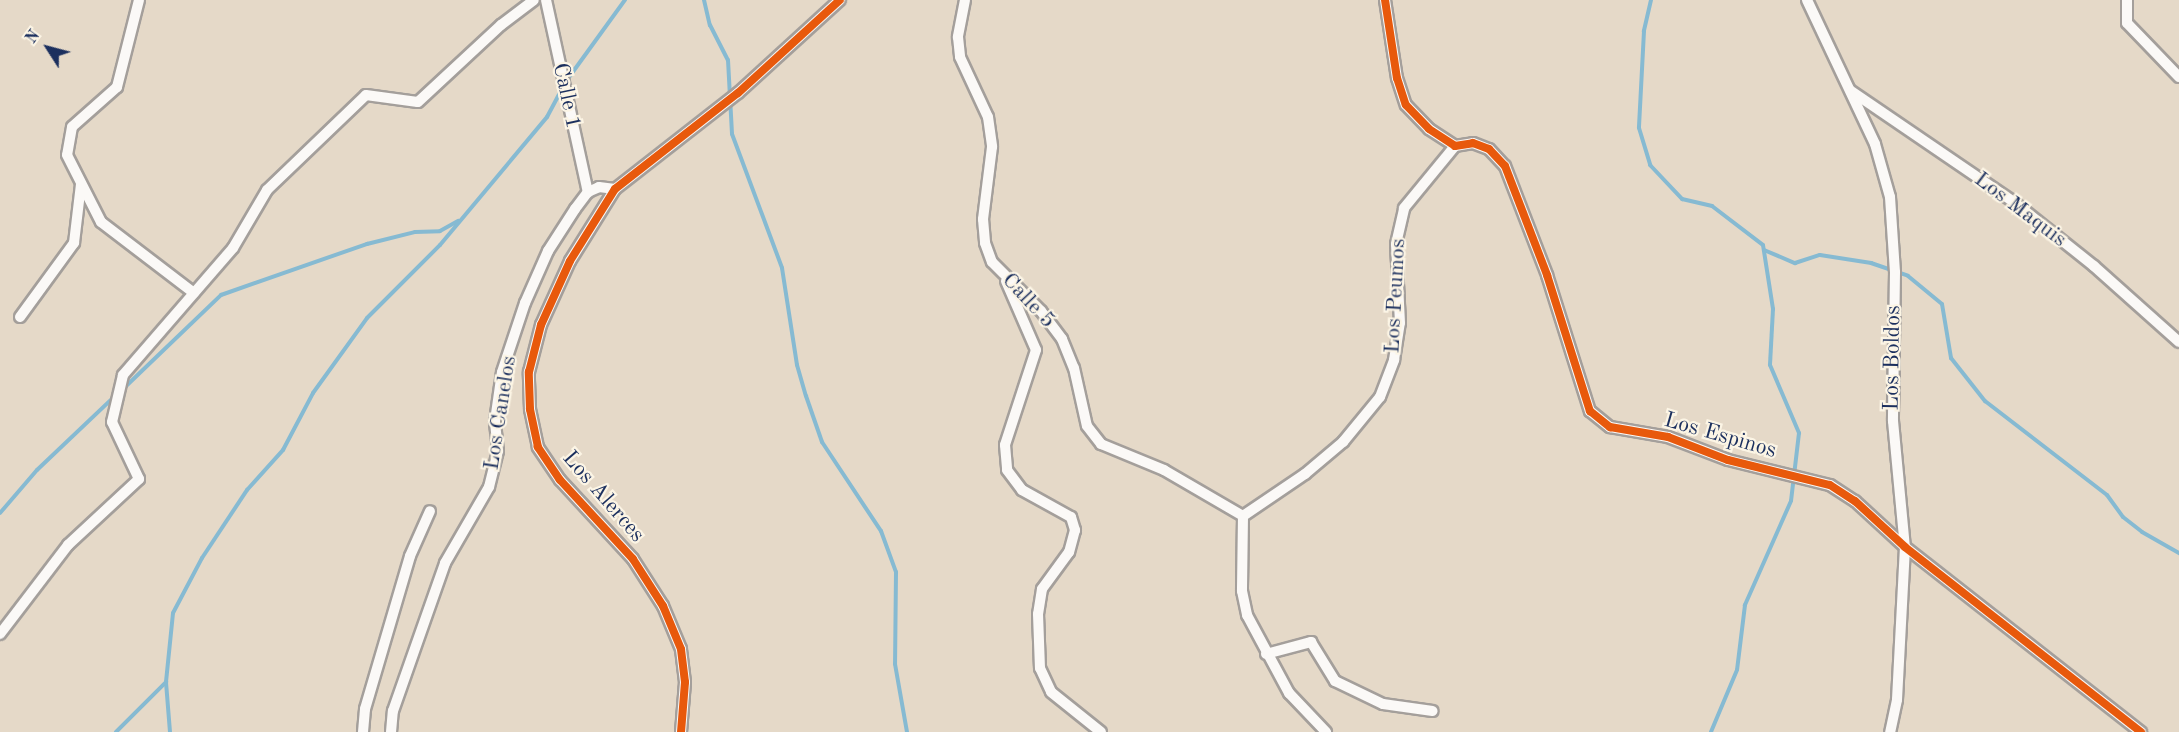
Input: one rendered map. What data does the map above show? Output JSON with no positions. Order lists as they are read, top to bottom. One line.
{"streets":{"street":["Calle 1","Los Maquis","Los Peumos","Calle 5","Los Boldos","Los Canelos","Los Espinos","Los Alerces"]},"crossings":[["Calle 1","Los Canelos"],["Los Maquis","Los Boldos"],["Los Peumos","Calle 5"],["Los Peumos","Los Espinos"],["Los Boldos","Los Espinos"]],"north":"top left"}
